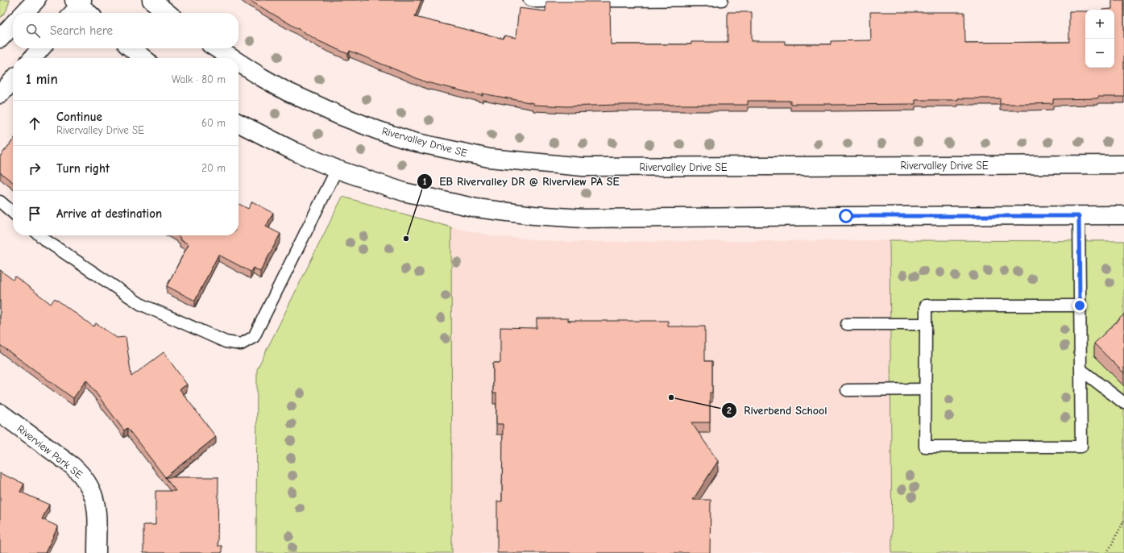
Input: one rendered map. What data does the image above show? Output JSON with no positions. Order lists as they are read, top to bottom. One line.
{"streets":{"street":["Rivervalley Drive SE","Riverview Park SE"]},"places":["EB Rivervalley DR @ Riverview PA SE","Riverbend School"],"page":{"map_buttons":["+","−"],"search":"Search here","heading":["1 min","Walk · 80 m"],"list":[["Continue","Rivervalley Drive SE","60 m"],["Turn right","20 m"],"Arrive at destination"]}}
